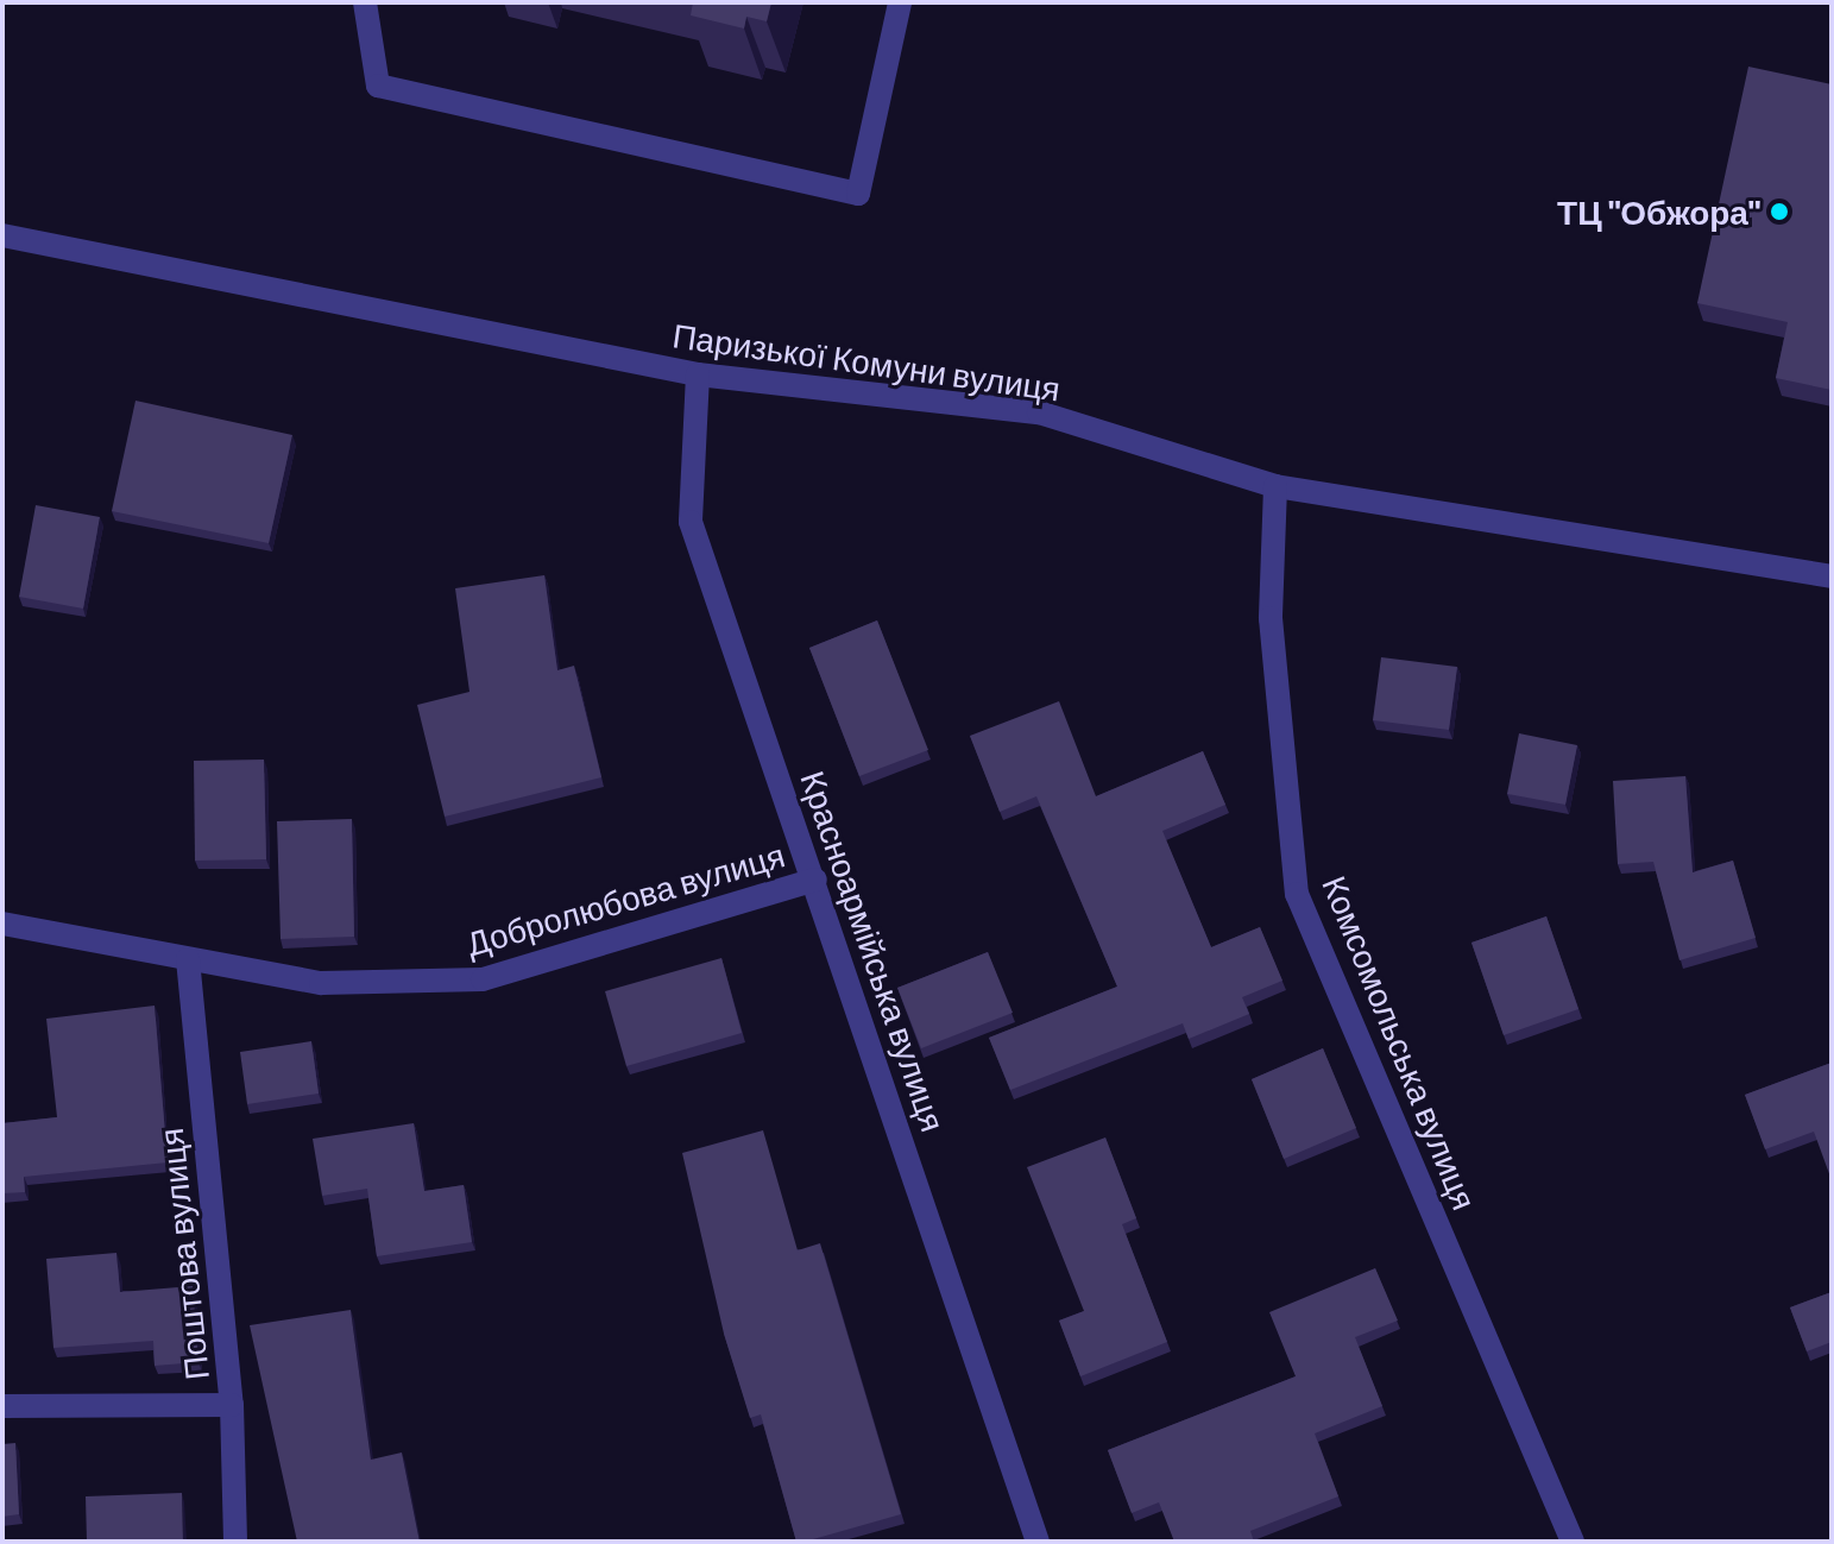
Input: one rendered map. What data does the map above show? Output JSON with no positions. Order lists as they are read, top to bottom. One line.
{"streets":{"street":["Паризької Комуни вулиця","Добролюбова вулиця","Красноармійська вулиця","Комсомольська вулиця","Поштова вулиця"]},"crossings":[["Паризької Комуни вулиця","Красноармійська вулиця"],["Паризької Комуни вулиця","Комсомольська вулиця"],["Добролюбова вулиця","Красноармійська вулиця"],["Добролюбова вулиця","Поштова вулиця"]],"places":["ТЦ \"Обжора\""]}
